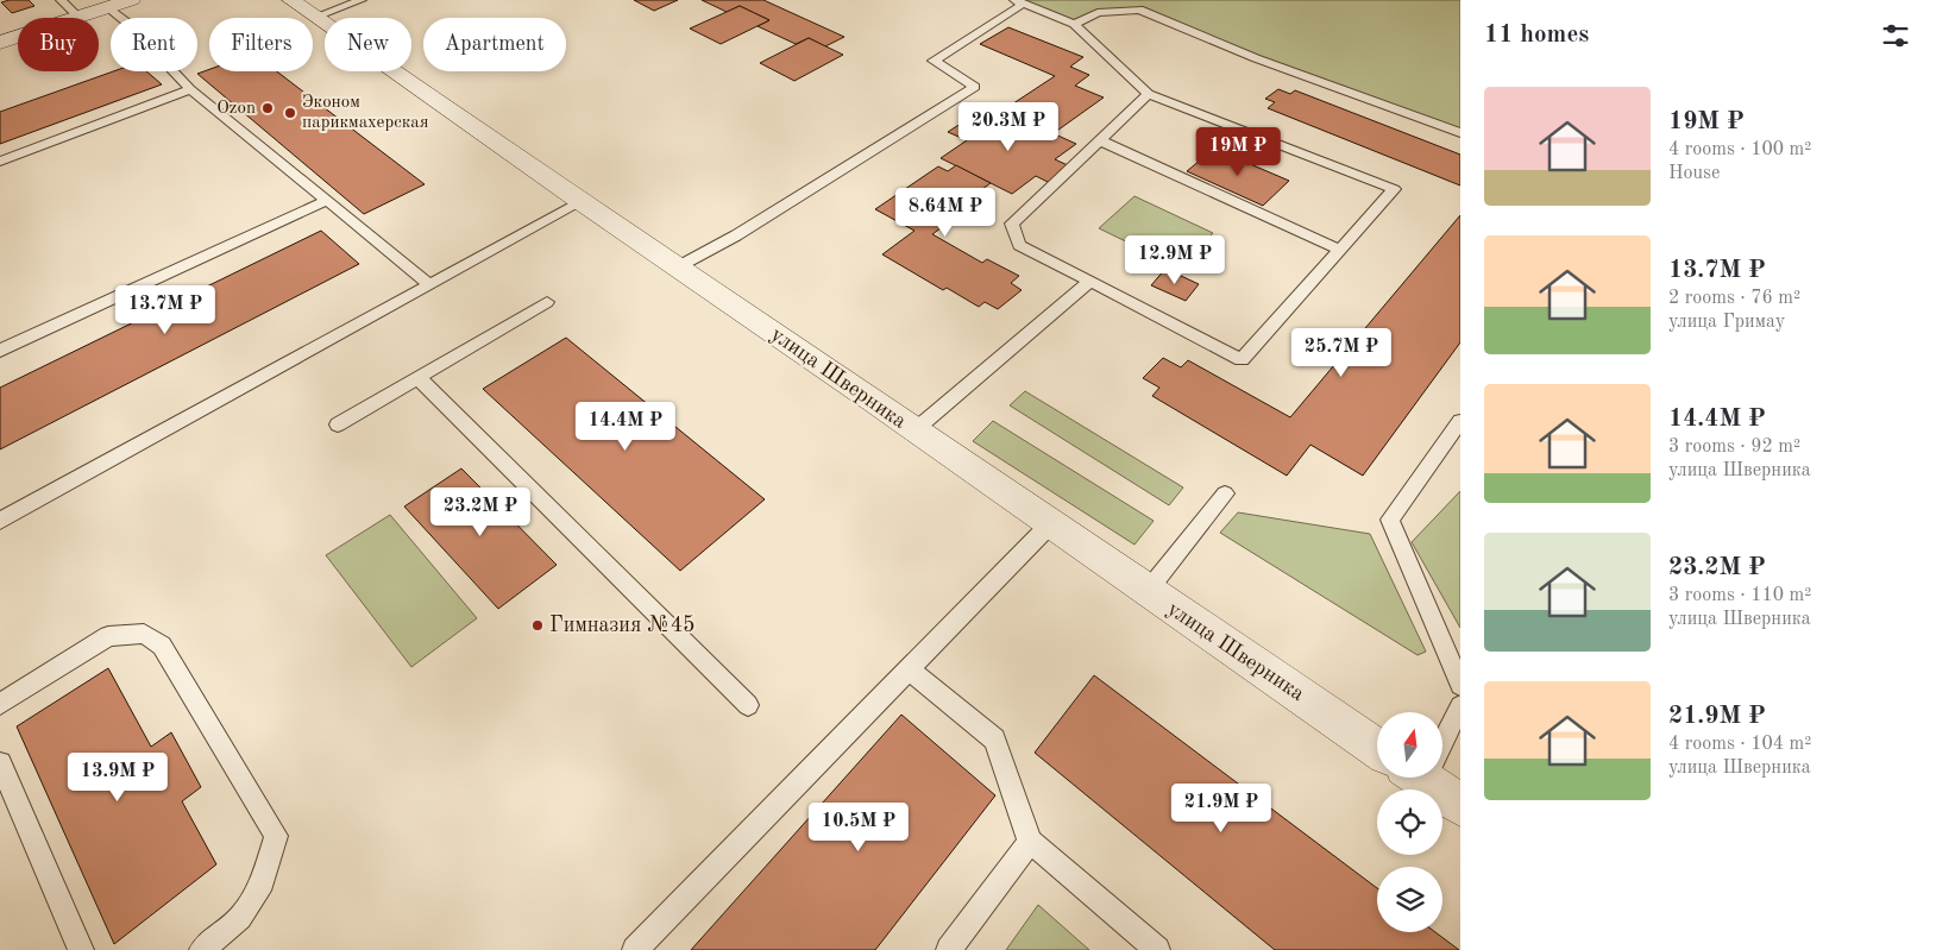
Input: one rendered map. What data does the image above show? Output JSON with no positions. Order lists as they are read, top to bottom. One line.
{"streets":{"street":["улица Шверника"]},"places":["Ozon","Эконом парикмахерская","Гимназия №45"],"north":"top","page":{"heading":"11 homes","chip":["Buy","Rent","Filters","New","Apartment"],"list":[{"name":"19M ₽","note":"4 rooms · 100 m² · House"},{"name":"13.7M ₽","note":"2 rooms · 76 m² · улица Гримау"},{"name":"14.4M ₽","note":"3 rooms · 92 m² · улица Шверника"},{"name":"23.2M ₽","note":"3 rooms · 110 m² · улица Шверника"},{"name":"21.9M ₽","note":"4 rooms · 104 m² · улица Шверника"}],"price":["20.3M ₽","19M ₽","8.64M ₽","12.9M ₽","13.7M ₽","25.7M ₽","14.4M ₽","23.2M ₽","13.9M ₽","21.9M ₽","10.5M ₽"]}}
